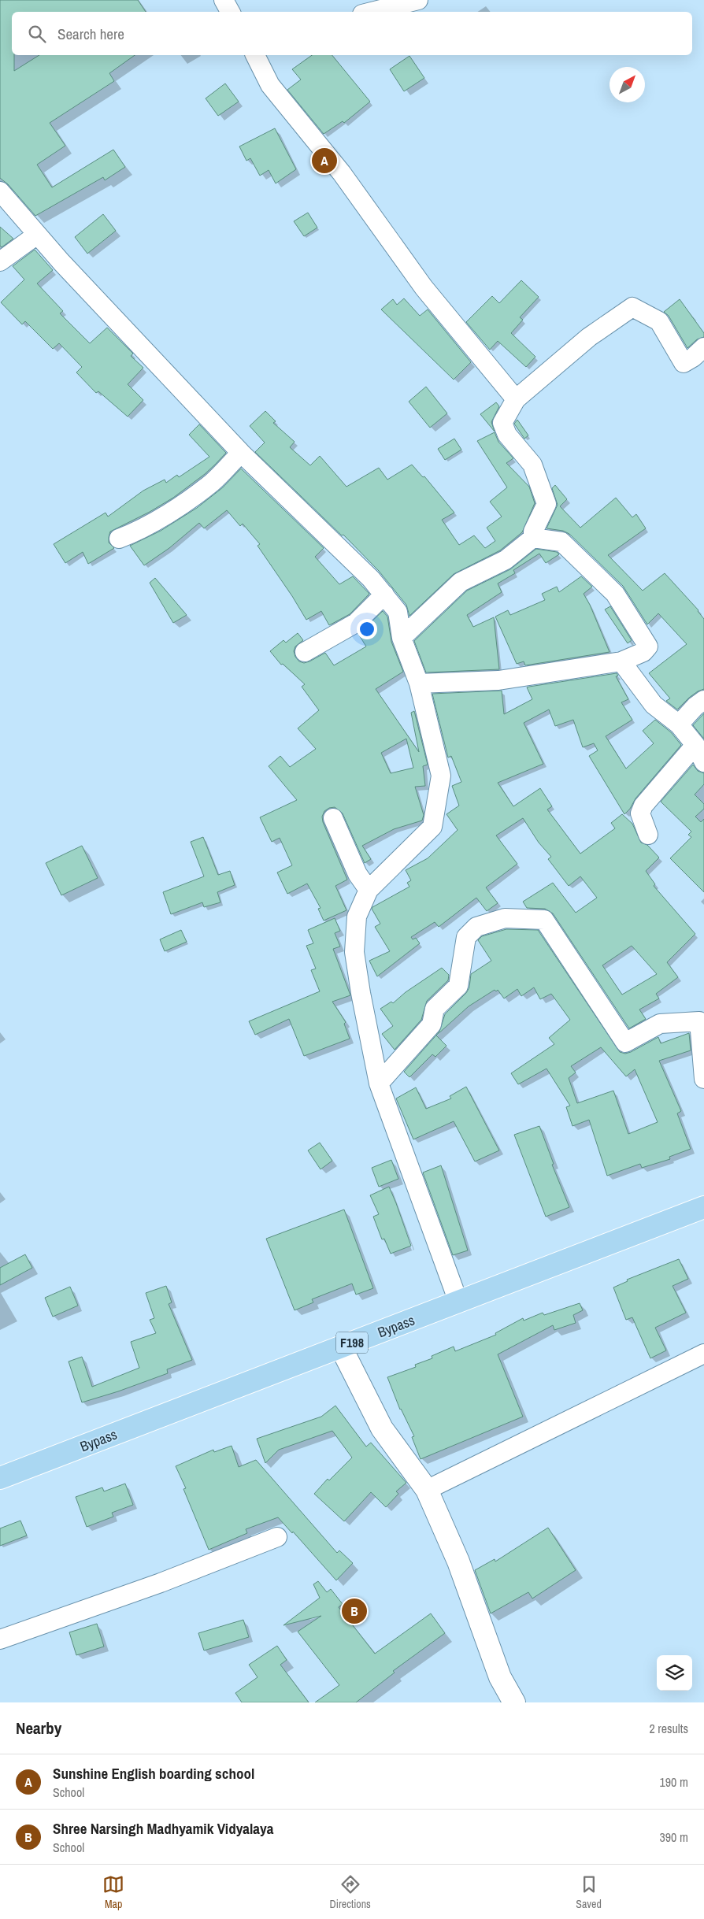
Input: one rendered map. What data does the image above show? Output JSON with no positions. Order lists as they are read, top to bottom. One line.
{"streets":{"main road":["Bypass","F198"]},"north":"top right","page":{"search":"Search here","pins":["A","B"],"heading":["Nearby","2 results"],"list":[{"mark":"A","name":"Sunshine English boarding school","note":"School","value":"190 m"},{"mark":"B","name":"Shree Narsingh Madhyamik Vidyalaya","note":"School","value":"390 m"}],"nav":["Map","Directions","Saved"]}}
